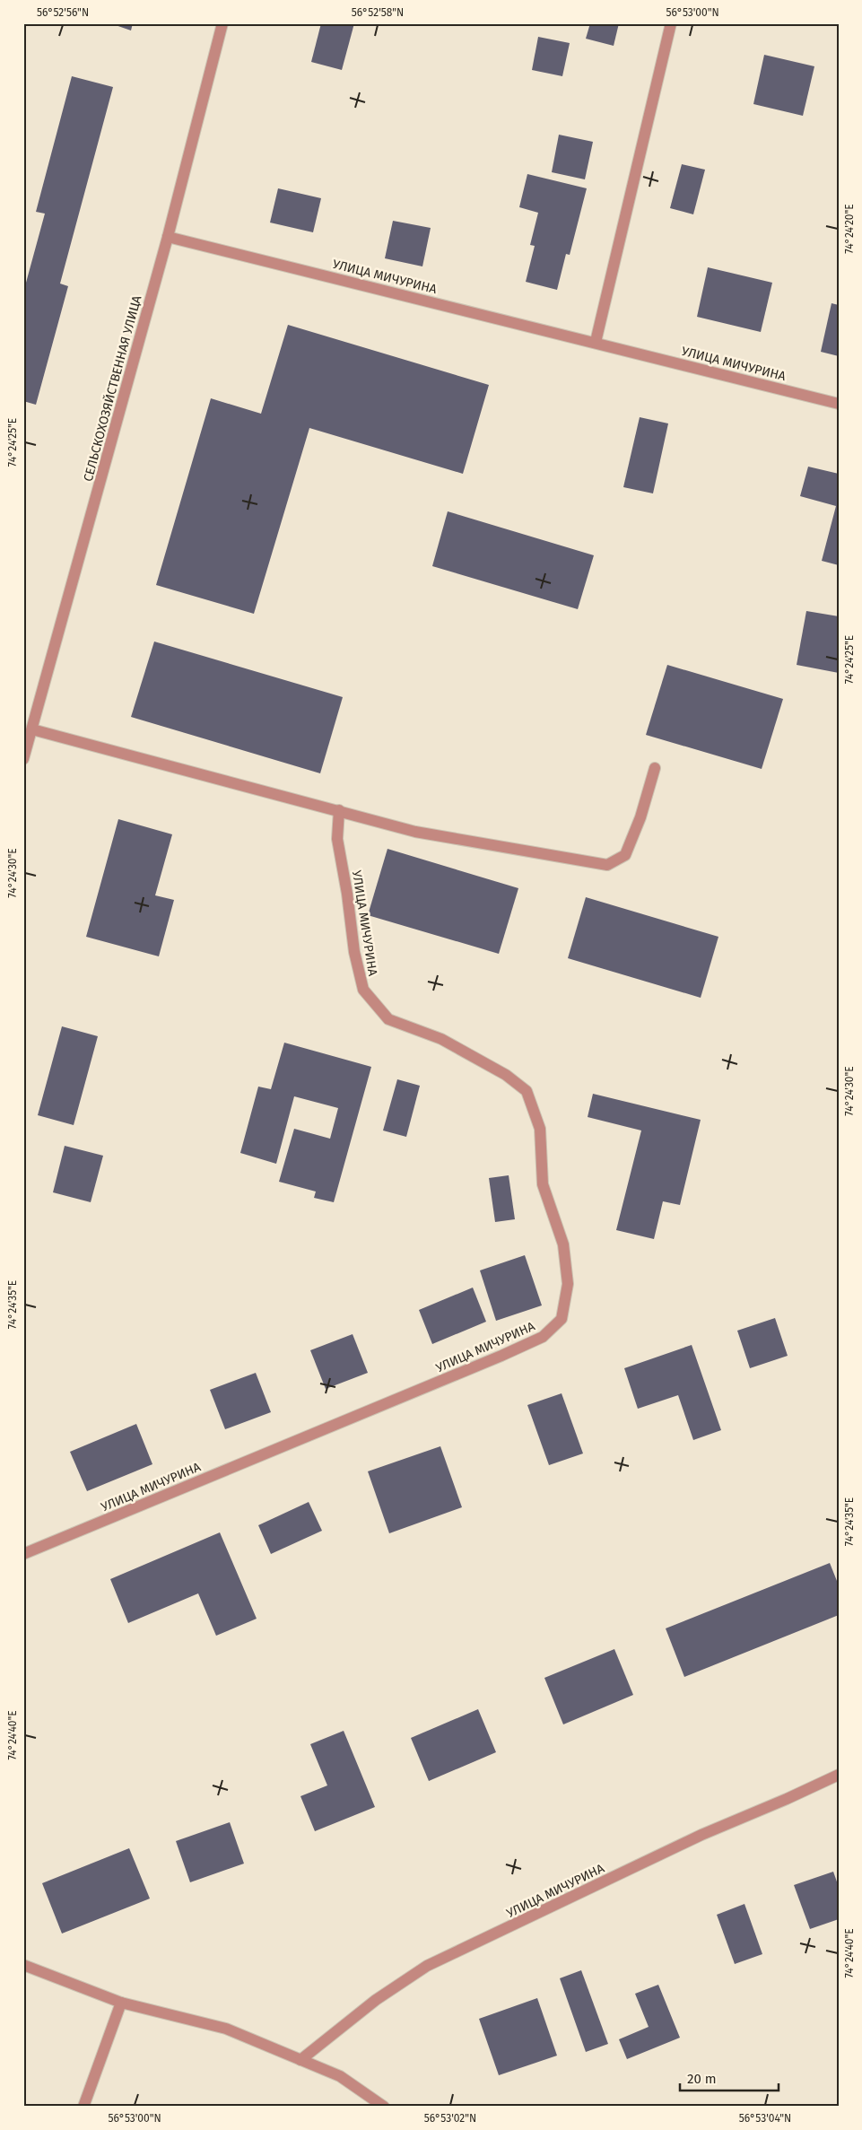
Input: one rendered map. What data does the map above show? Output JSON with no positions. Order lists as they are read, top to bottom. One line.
{"streets":{"street":["УЛИЦА МИЧУРИНА","СЕЛЬСКОХОЗЯЙСТВЕННАЯ УЛИЦА"]},"crossings":[["УЛИЦА МИЧУРИНА","СЕЛЬСКОХОЗЯЙСТВЕННАЯ УЛИЦА"]],"scale_bar":"20 m","coordinates":["56°52'56\"N","56°52'58\"N","56°53'00\"N","74°24'20\"E","74°24'25\"E","74°24'30\"E","74°24'35\"E","74°24'40\"E","56°53'02\"N","56°53'04\"N"]}
